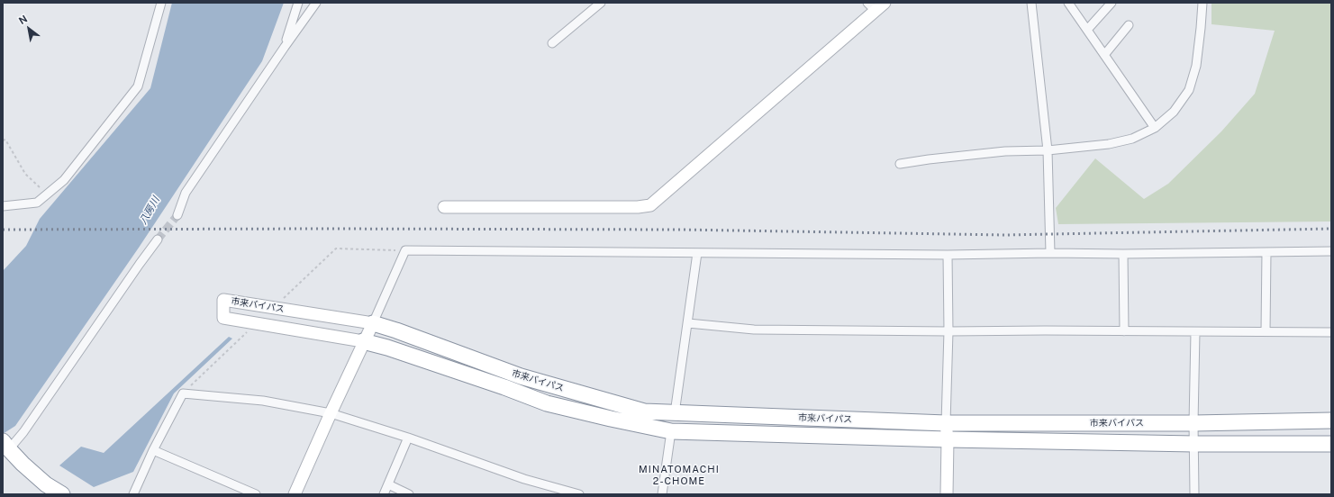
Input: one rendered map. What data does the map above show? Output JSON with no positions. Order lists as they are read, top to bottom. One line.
{"streets":{"highway":["市来バイパス"]},"districts":["MINATOMACHI 2-CHOME"],"water":["八房川"],"north":"top left"}
